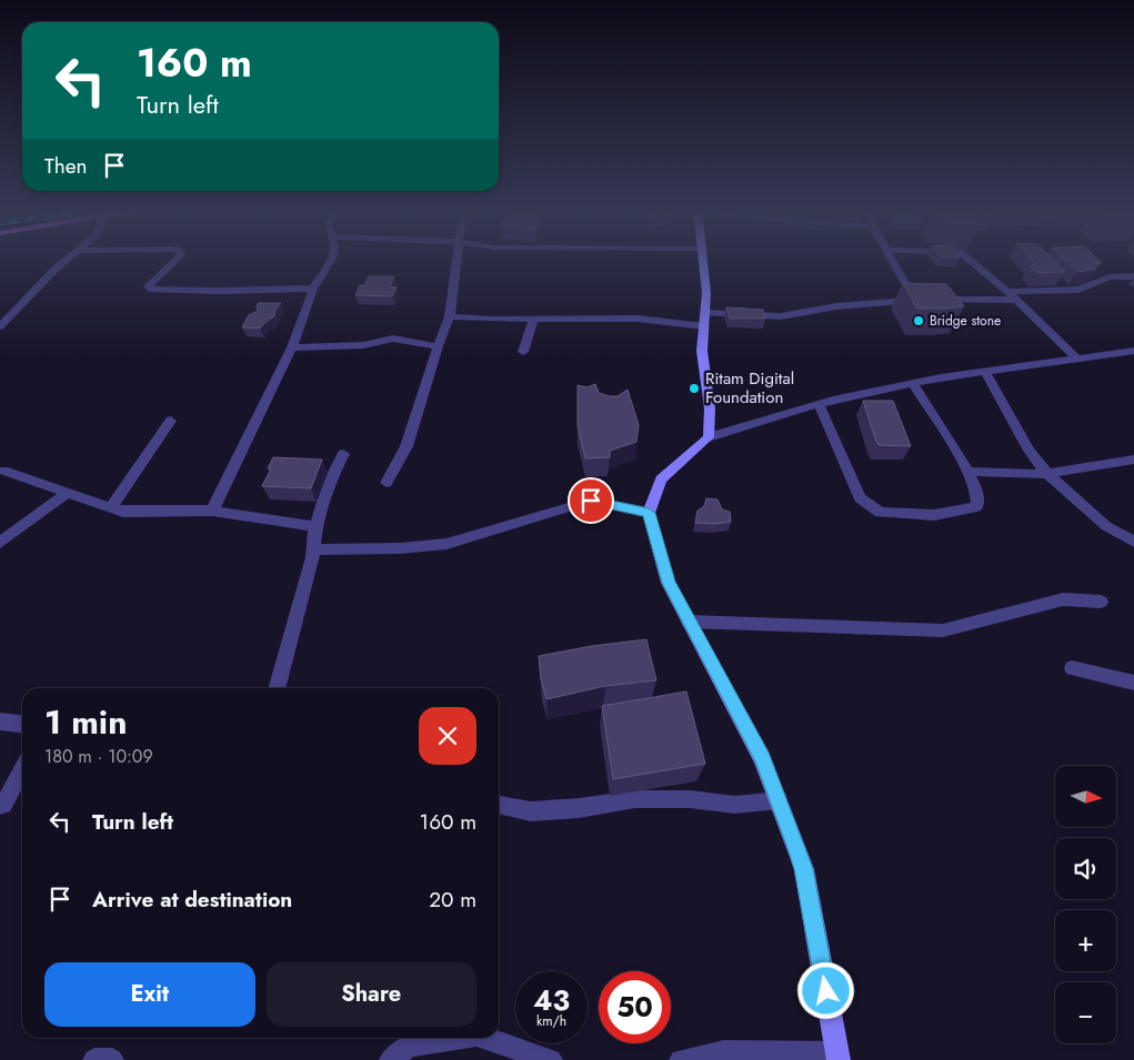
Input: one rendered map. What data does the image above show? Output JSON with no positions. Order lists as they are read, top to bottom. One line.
{"places":["Bridge stone","Ritam Digital Foundation"],"north":"right","page":{"turn":["160 m","Turn left"],"then":"Then","heading":["1 min","180 m · 10:09"],"map_buttons":["+","−"],"list":[{"name":"Turn left","value":"160 m"},{"name":"Arrive at destination","value":"20 m"}],"buttons":["Exit","Share"],"speed":"43 km/h","limit":"50"}}
